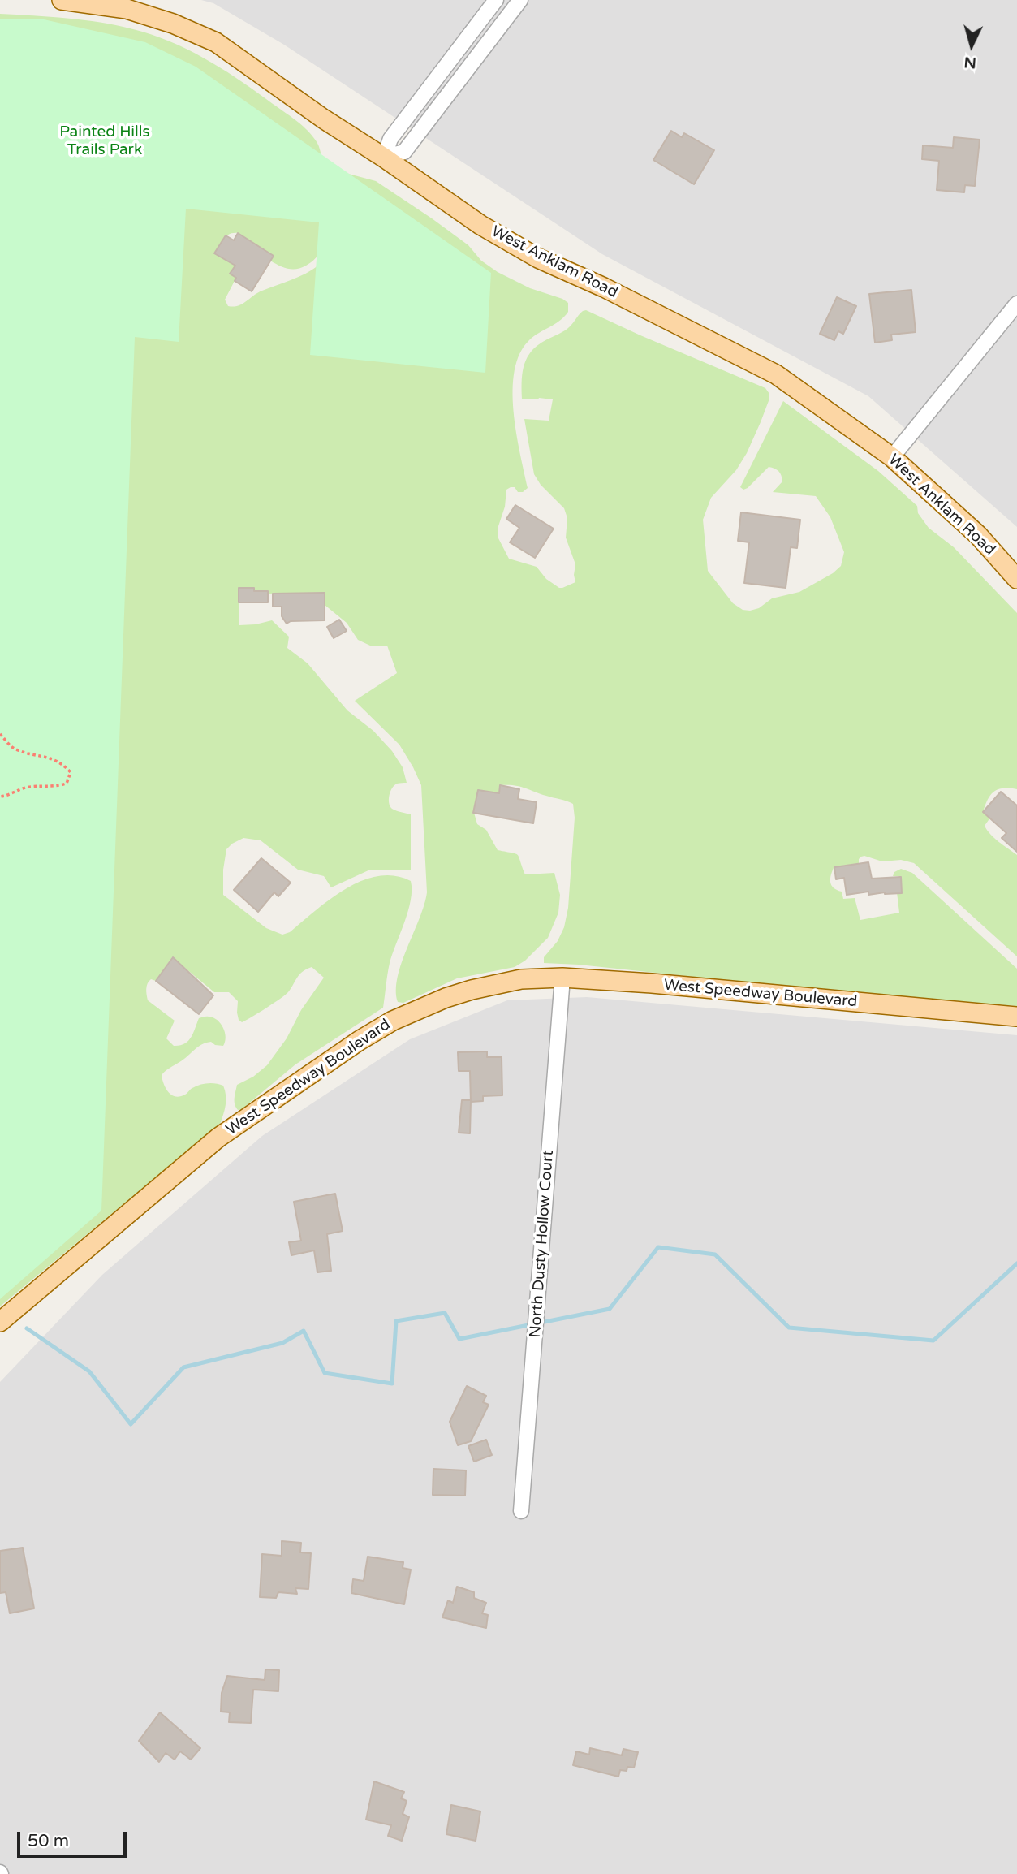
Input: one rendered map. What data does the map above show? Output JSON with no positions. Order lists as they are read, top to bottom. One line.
{"streets":{"main road":["West Anklam Road","West Speedway Boulevard"],"street":["North Dusty Hollow Court"]},"crossings":[["West Speedway Boulevard","North Dusty Hollow Court"]],"parks":["Painted Hills Trails Park"],"scale_bar":"50 m","north":"bottom"}
